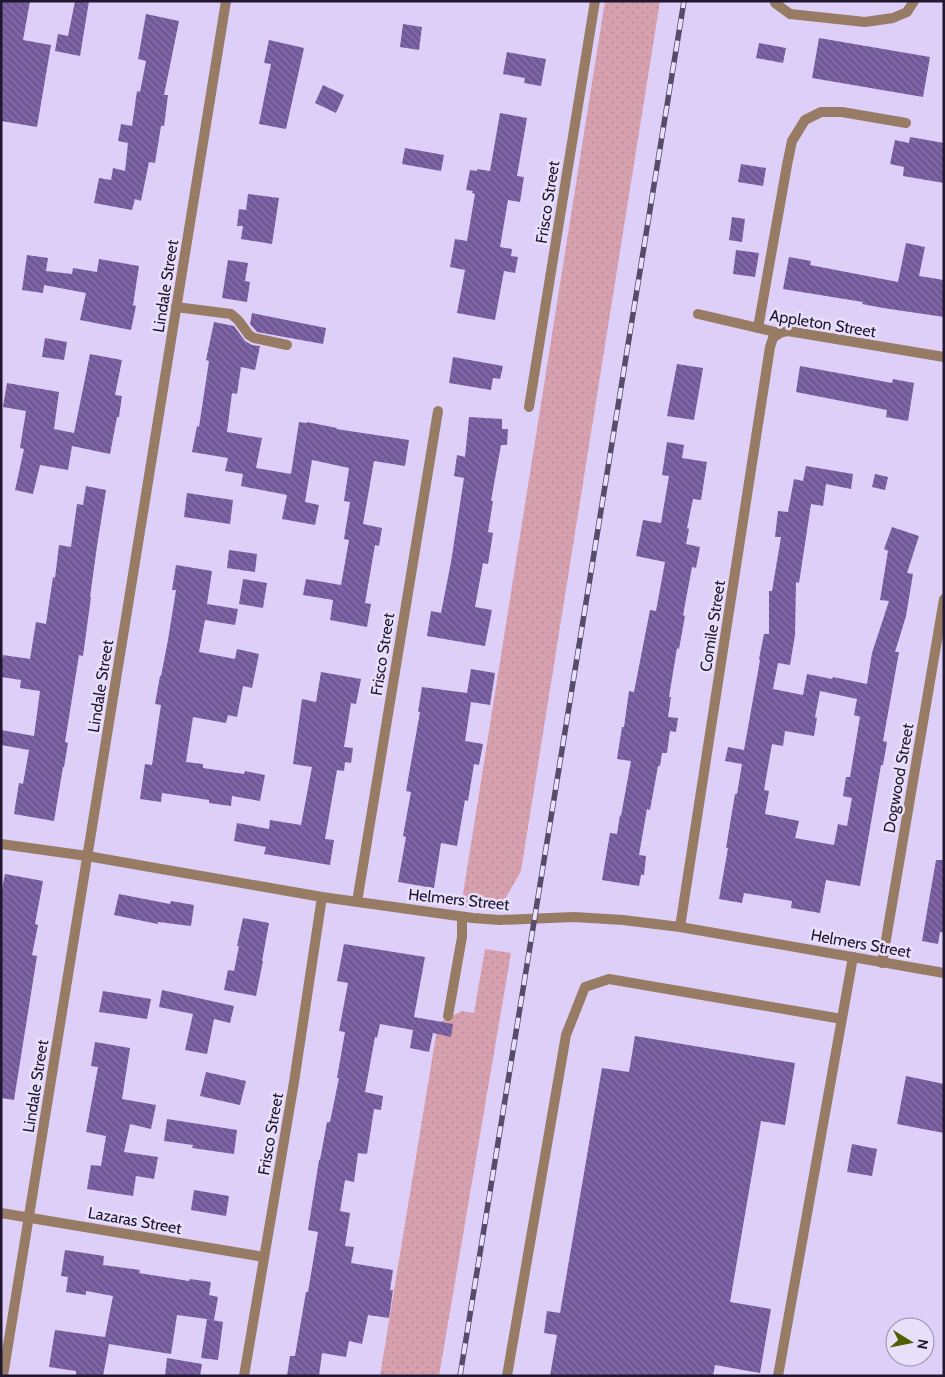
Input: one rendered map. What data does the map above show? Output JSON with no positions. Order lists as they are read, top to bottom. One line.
{"streets":{"street":["Frisco Street","Lindale Street","Appleton Street","Comile Street","Dogwood Street","Helmers Street","Lazaras Street"]},"crossings":[["Frisco Street","Helmers Street"],["Frisco Street","Lazaras Street"],["Lindale Street","Helmers Street"],["Lindale Street","Lazaras Street"],["Appleton Street","Comile Street"],["Comile Street","Helmers Street"],["Dogwood Street","Helmers Street"]],"north":"right"}
